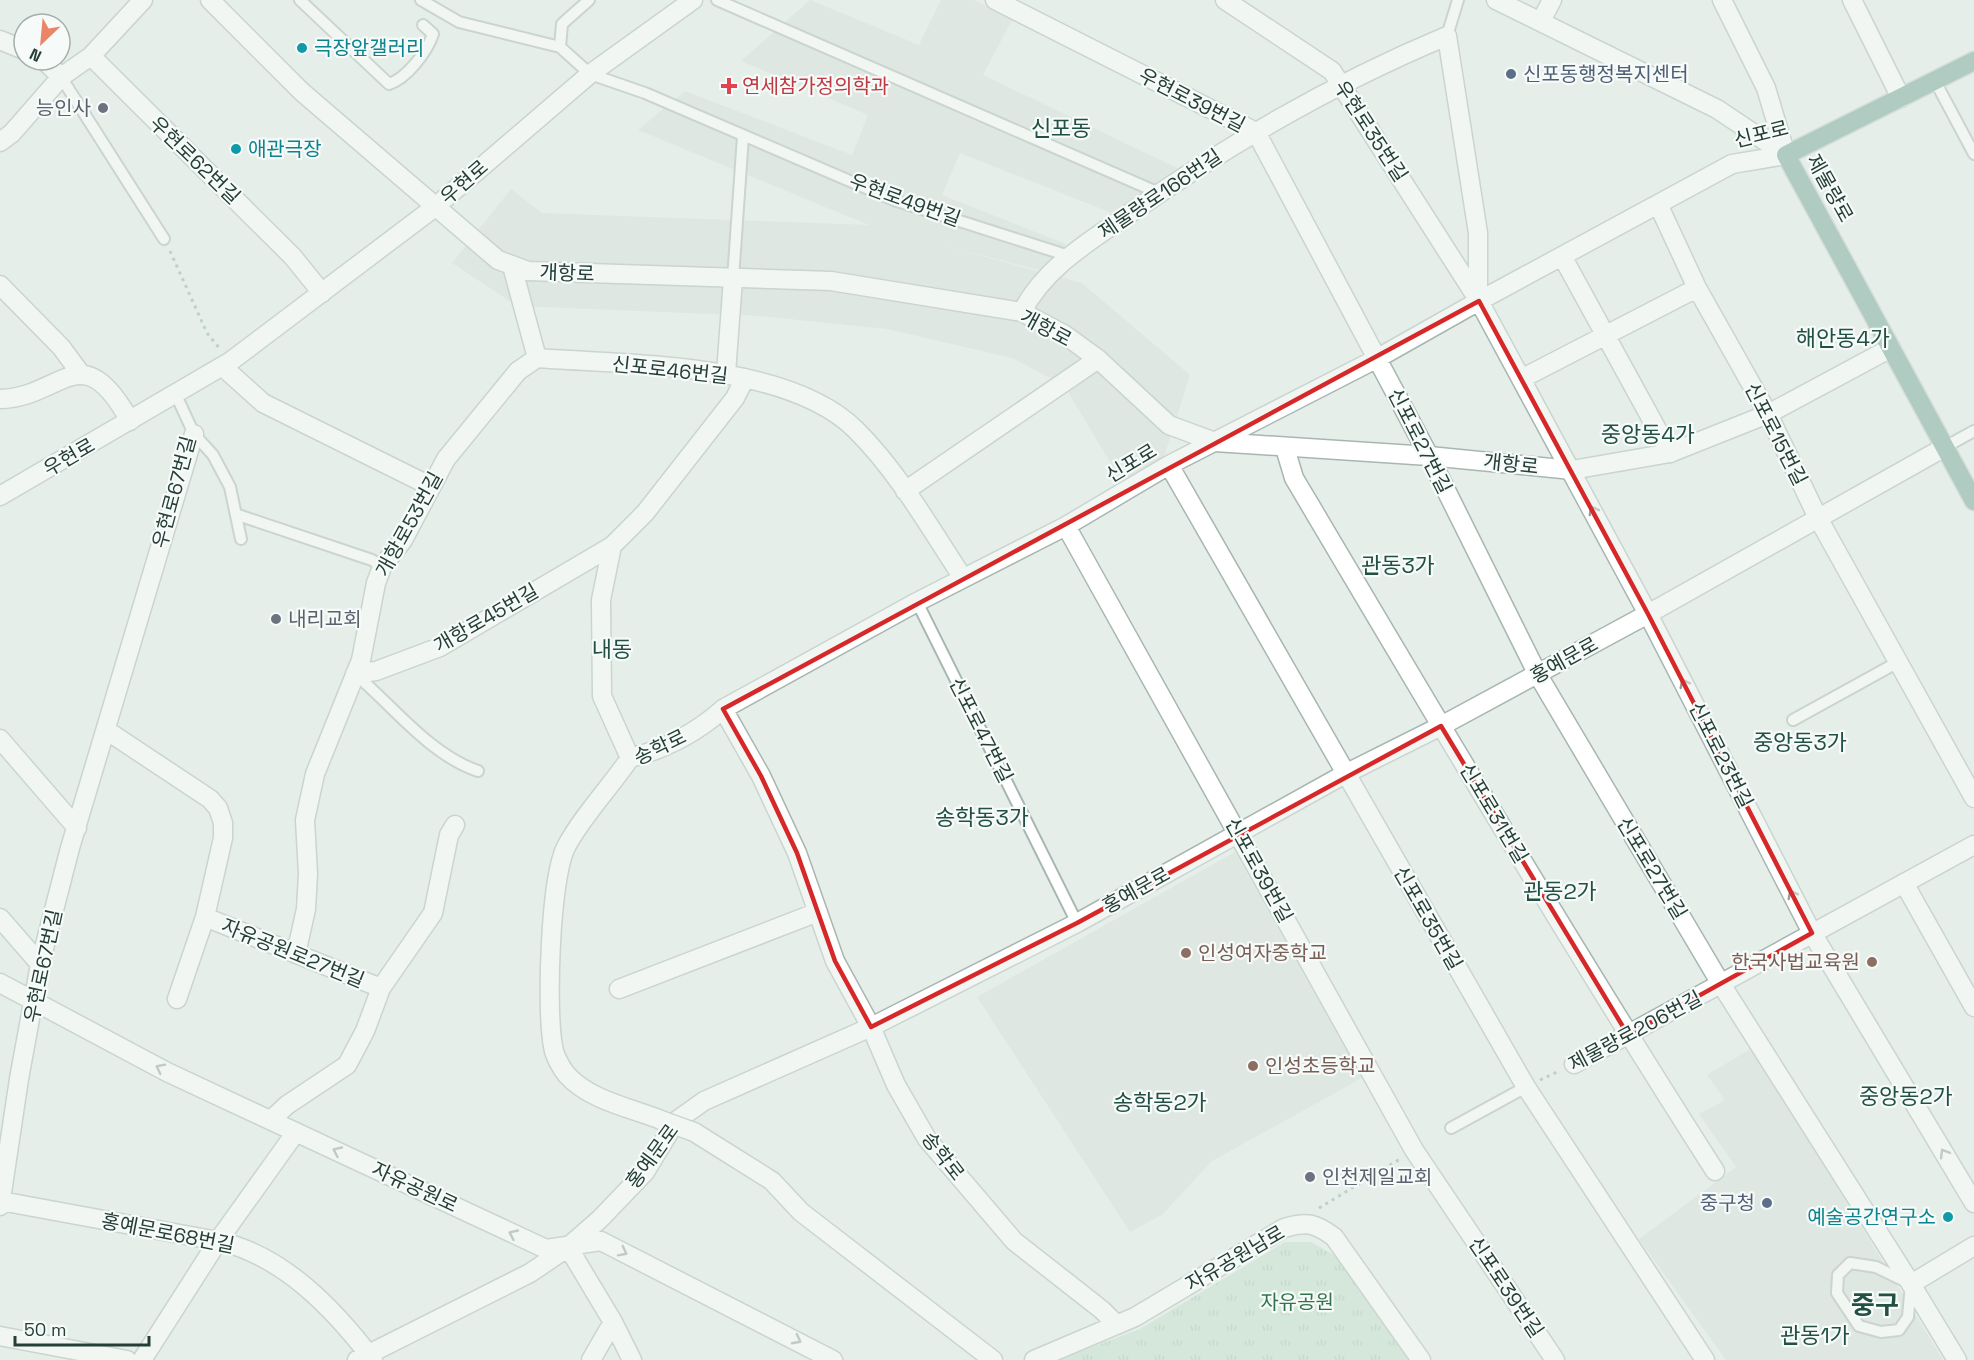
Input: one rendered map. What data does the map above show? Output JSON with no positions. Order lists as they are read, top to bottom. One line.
{"streets":{"main road":["신포로","제물량로"],"street":["우현로39번길","우현로35번길","우현로62번길","우현로","제물량로166번길","개항로","신포로46번길","신포로15번길","신포로27번길","우현로67번길","개항로53번길","개항로45번길","홍예문로","송학로","신포로23번길","신포로31번길","신포로39번길","신포로35번길","자유공원로27번길","제물량로206번길","자유공원로","홍예문로68번길","자유공원남로"],"lane":["우현로49번길","신포로47번길"]},"crossings":[["우현로39번길","신포로"],["우현로39번길","제물량로166번길"],["우현로39번길","신포로27번길"],["우현로35번길","신포로"],["우현로35번길","제물량로166번길"],["우현로35번길","신포로23번길"],["신포로","제물량로"],["신포로","개항로"],["신포로","신포로46번길"],["신포로","신포로15번길"],["신포로","신포로27번길"],["신포로","신포로47번길"],["신포로","송학로"],["신포로","신포로23번길"],["신포로","신포로39번길"],["신포로","신포로35번길"],["우현로62번길","우현로"],["우현로","우현로49번길"],["우현로","개항로"],["우현로","우현로67번길"],["제물량로","개항로"],["제물량로","홍예문로"],["제물량로166번길","우현로49번길"],["제물량로166번길","개항로"],["개항로","신포로15번길"],["개항로","신포로27번길"],["개항로","신포로23번길"],["개항로","신포로31번길"],["신포로46번길","개항로53번길"],["신포로46번길","개항로45번길"],["신포로15번길","홍예문로"],["신포로27번길","홍예문로"],["신포로27번길","제물량로206번길"],["우현로67번길","자유공원로"],["우현로67번길","홍예문로68번길"],["개항로53번길","개항로45번길"],["개항로53번길","자유공원로27번길"],["홍예문로","신포로47번길"],["홍예문로","송학로"],["홍예문로","신포로23번길"],["홍예문로","신포로31번길"],["홍예문로","신포로39번길"],["홍예문로","신포로35번길"],["홍예문로","자유공원로"],["홍예문로","홍예문로68번길"],["송학로","자유공원남로"],["신포로23번길","제물량로206번길"],["신포로31번길","제물량로206번길"],["신포로35번길","제물량로206번길"],["자유공원로27번길","자유공원로"]],"one_way":["신포로23번길"],"districts":["신포동","해안동4가","중앙동4가","관동3가","내동","중앙동3가","송학동3가","관동2가","중앙동2가","송학동2가","중구","관동1가"],"parks":["자유공원"],"places":{"other":["극장앞갤러리","신포동행정복지센터","능인사","애관극장","내리교회","인성여자중학교","한국사법교육원","인성초등학교","인천제일교회","중구청","예술공간연구소"],"health":["연세참가정의학과"]},"scale_bar":"50 m","north":"bottom left"}
